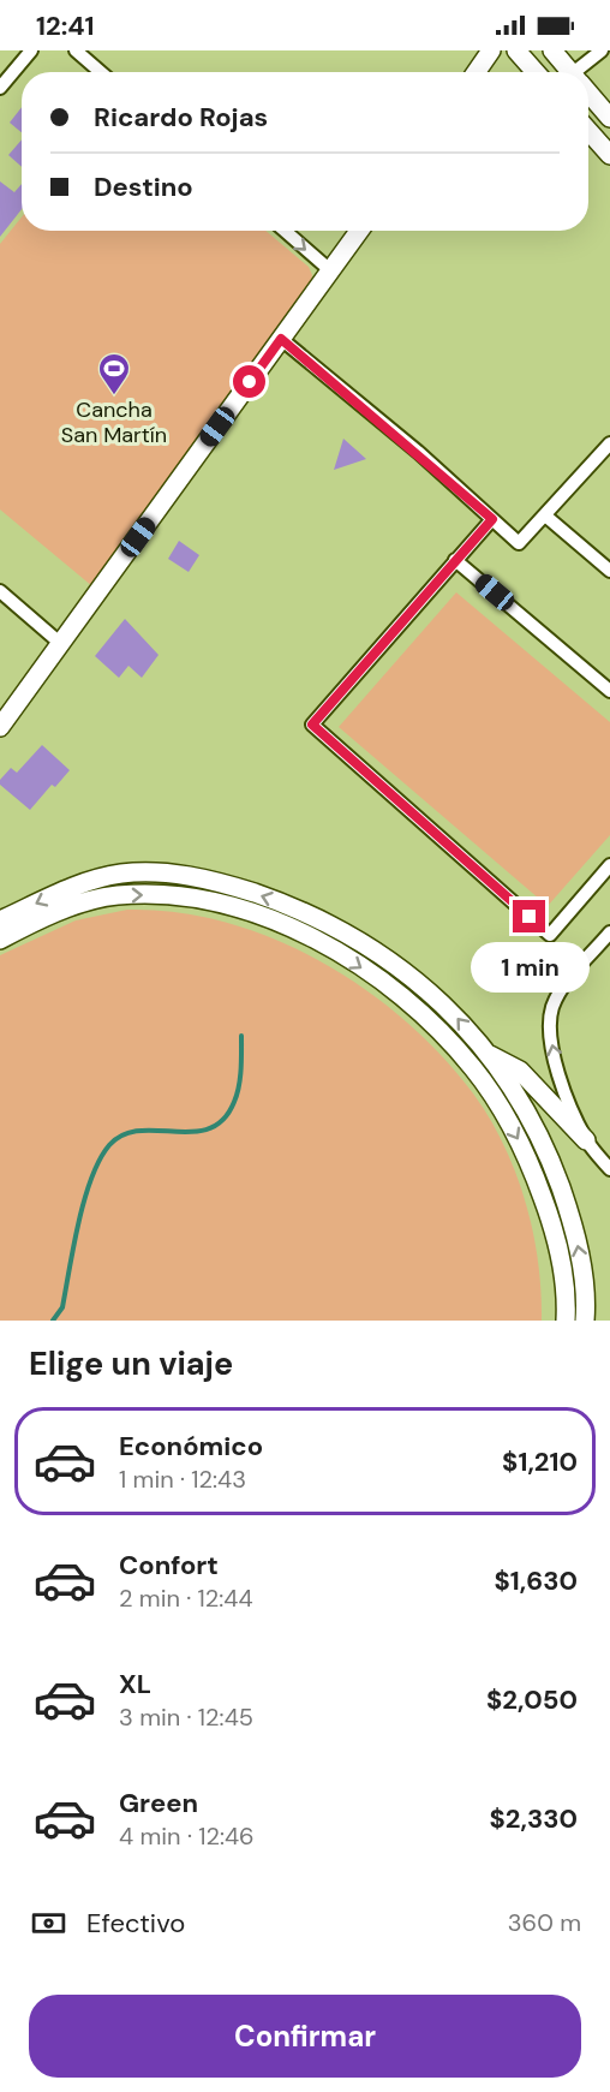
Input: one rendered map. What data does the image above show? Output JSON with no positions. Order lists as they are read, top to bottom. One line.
{"places":{"sports":["Cancha San Martín"]},"page":{"status":"12:41","banner":["Ricardo Rojas","Destino"],"bubble":"1 min","heading":"Elige un viaje","list":[{"name":"Económico","note":"1 min · 12:43","value":"$1,210"},{"name":"Confort","note":"2 min · 12:44","value":"$1,630"},{"name":"XL","note":"3 min · 12:45","value":"$2,050"},{"name":"Green","note":"4 min · 12:46","value":"$2,330"}],"pay":["Efectivo","360 m"],"buttons":"Confirmar"}}
